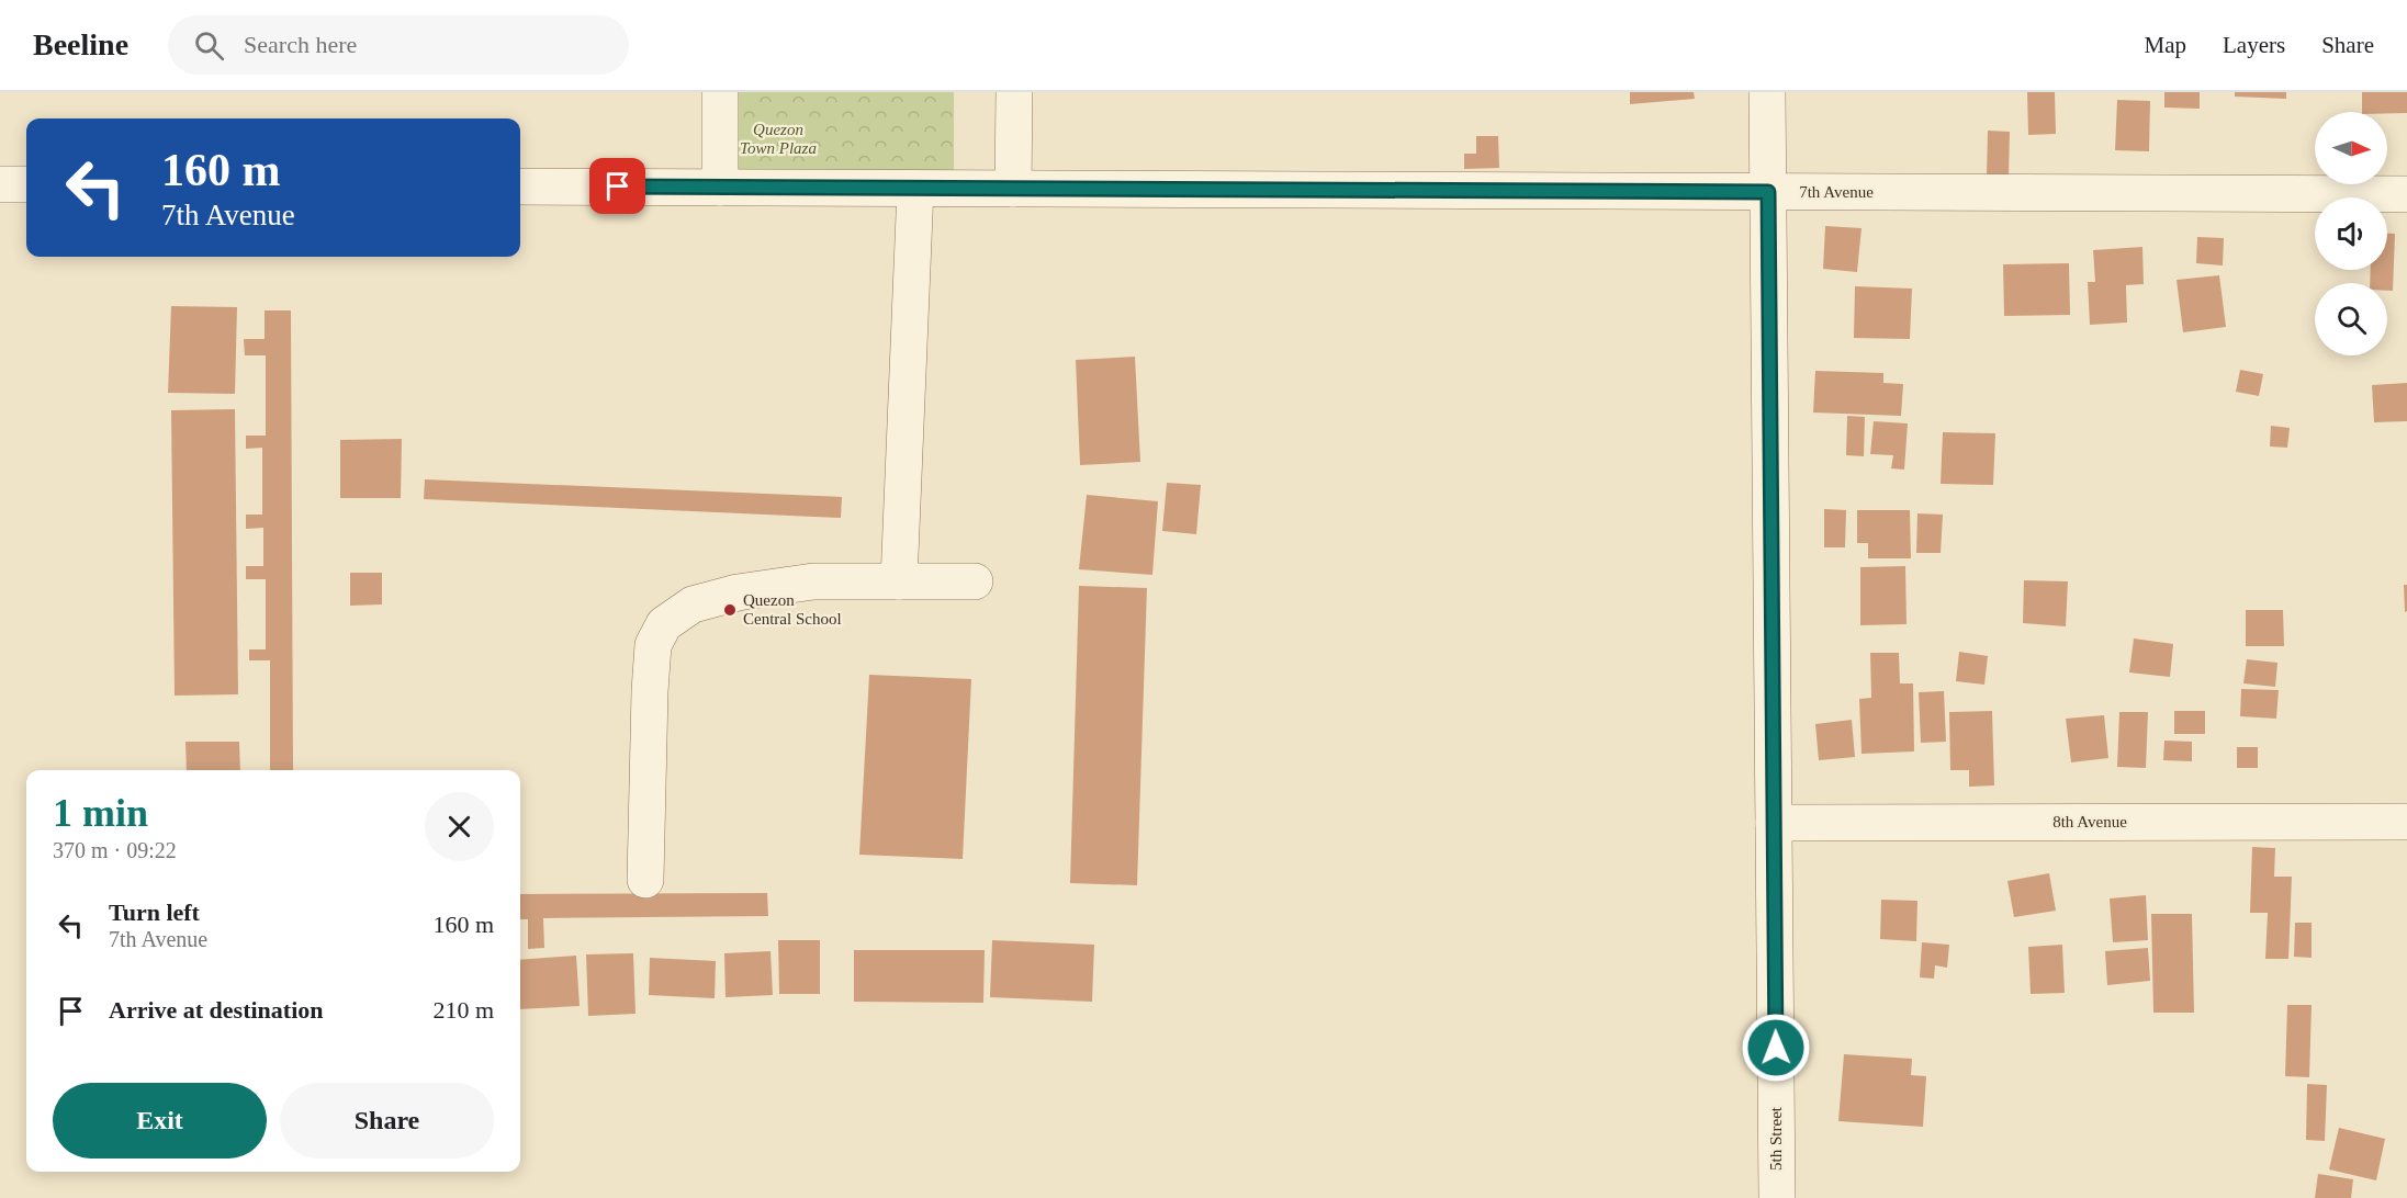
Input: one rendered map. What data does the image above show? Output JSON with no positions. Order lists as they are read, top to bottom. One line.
{"streets":{"street":["7th Avenue","8th Avenue","5th Street"]},"crossings":[["7th Avenue","5th Street"],["8th Avenue","5th Street"]],"parks":["Quezon Town Plaza"],"places":["Quezon Central School"],"north":"right","page":{"header":"Beeline","search":"Search here","nav":["Map","Layers","Share"],"turn":["160 m","7th Avenue"],"heading":["1 min","370 m · 09:22"],"list":[{"name":"Turn left","note":"7th Avenue","value":"160 m"},{"name":"Arrive at destination","value":"210 m"}],"buttons":["Exit","Share"]}}
